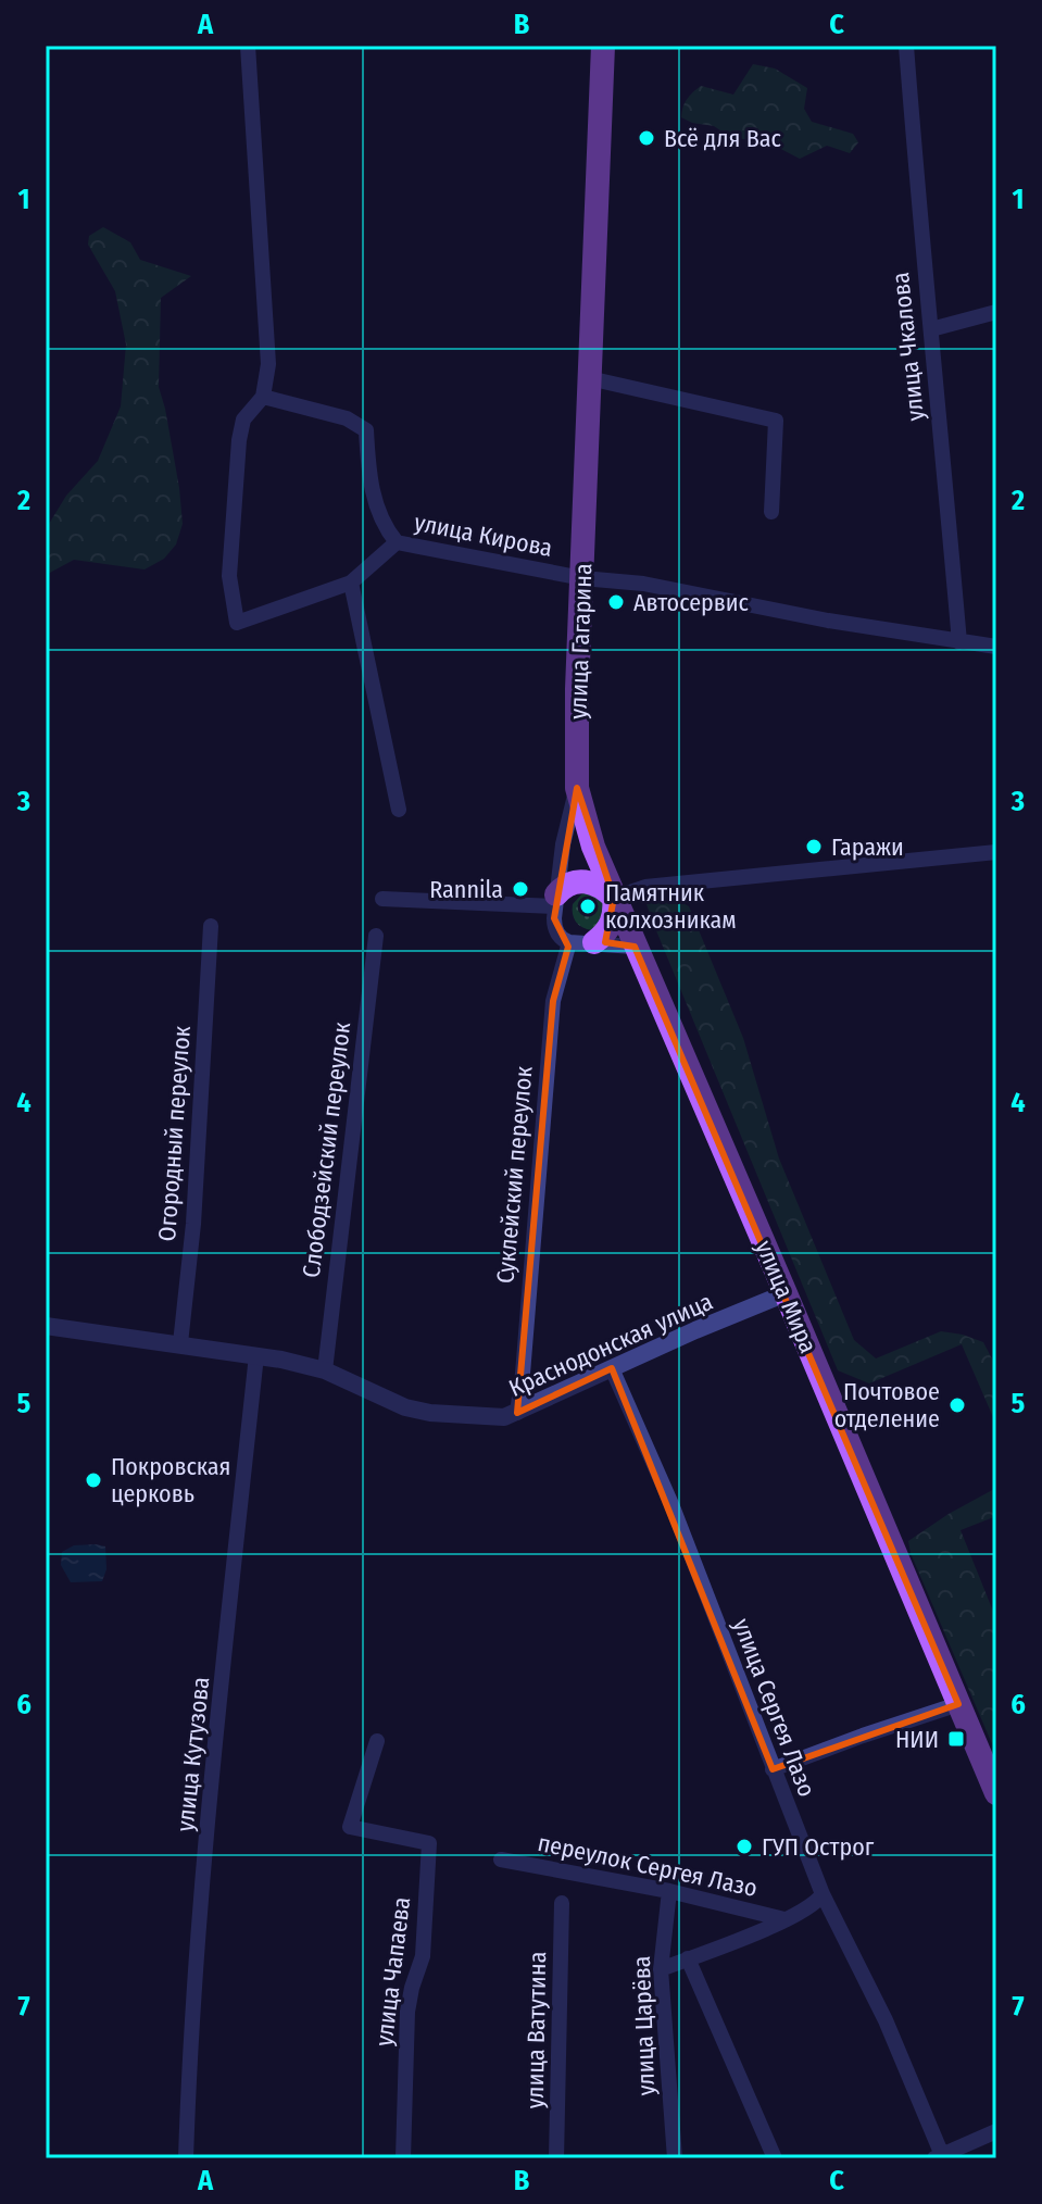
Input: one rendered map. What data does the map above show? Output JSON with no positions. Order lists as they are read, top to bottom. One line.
{"streets":{"main road":["улица Гагарина","улица Мира"],"street":["улица Чкалова","улица Кирова","Огородный переулок","Слободзейский переулок","Суклейский переулок","Краснодонская улица","улица Сергея Лазо","улица Кутузова","переулок Сергея Лазо","улица Чапаева","улица Царёва","улица Ватутина"]},"crossings":[["улица Кирова","улица Гагарина"],["улица Гагарина","Суклейский переулок"],["улица Гагарина","улица Мира"],["Огородный переулок","Краснодонская улица"],["Слободзейский переулок","Краснодонская улица"],["Суклейский переулок","улица Мира"],["Суклейский переулок","Краснодонская улица"],["улица Мира","Краснодонская улица"],["Краснодонская улица","улица Сергея Лазо"],["Краснодонская улица","улица Кутузова"],["улица Сергея Лазо","переулок Сергея Лазо"],["переулок Сергея Лазо","улица Царёва"]],"places":{"other":["Всё для Вас","Автосервис","Гаражи","Rannila","Памятник колхозникам","Почтовое отделение","Покровская церковь","ГУП Острог"],"transit":["НИИ"]},"grid":{"columns":["A","B","C"],"rows":["1","2","3","4","5","6","7"]}}
